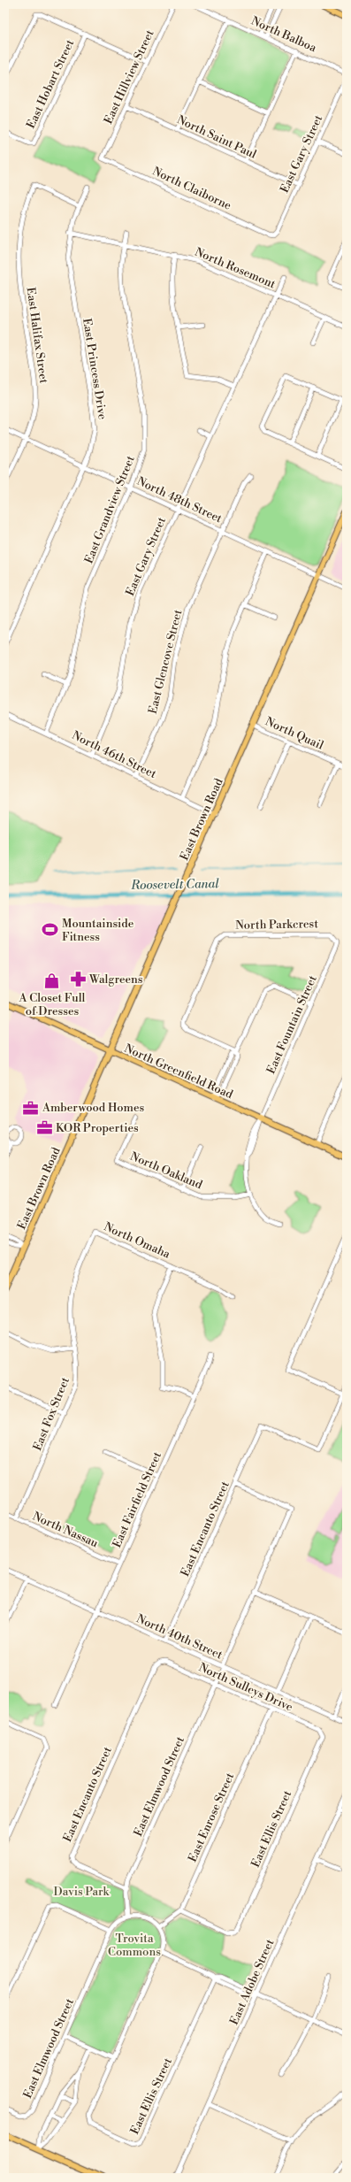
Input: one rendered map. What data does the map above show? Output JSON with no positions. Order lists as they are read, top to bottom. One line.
{"streets":{"main road":["East Brown Road","North Greenfield Road"],"street":["North Balboa","East Hillview Street","East Hobart Street","North Saint Paul","East Gary Street","North Claiborne","North Rosemont","East Halifax Street","East Princess Drive","North 48th Street","East Grandview Street","East Glencove Street","North Quail","North 46th Street","North Parkcrest","East Fountain Street","North Oakland","North Omaha","East Fox Street","East Fairfield Street","East Encanto Street","North Nassau","North 40th Street","North Sulleys Drive","East Elmwood Street","East Enrose Street","East Ellis Street","East Adobe Street"]},"crossings":[["East Hillview Street","North Saint Paul"],["East Hillview Street","North Claiborne"],["North Saint Paul","East Gary Street"],["East Gary Street","North Claiborne"],["East Gary Street","North Rosemont"],["East Gary Street","North 48th Street"],["East Gary Street","North 46th Street"],["North Rosemont","East Princess Drive"],["North Rosemont","East Grandview Street"],["East Halifax Street","East Princess Drive"],["East Halifax Street","North 48th Street"],["East Princess Drive","North 48th Street"],["North 48th Street","East Grandview Street"],["North 48th Street","East Glencove Street"],["North 48th Street","East Brown Road"],["East Grandview Street","North 46th Street"],["East Glencove Street","North 46th Street"],["North Quail","East Brown Road"],["North 46th Street","East Brown Road"],["East Brown Road","North Greenfield Road"],["North Parkcrest","East Fountain Street"],["East Fountain Street","North Greenfield Road"],["East Fountain Street","North Oakland"],["North Omaha","East Fox Street"],["East Fox Street","North Nassau"],["East Fairfield Street","North Nassau"],["East Fairfield Street","North 40th Street"],["East Encanto Street","North 40th Street"],["East Encanto Street","North Sulleys Drive"],["East Encanto Street","East Elmwood Street"],["North 40th Street","East Elmwood Street"],["North Sulleys Drive","East Elmwood Street"],["North Sulleys Drive","East Enrose Street"],["North Sulleys Drive","East Ellis Street"],["East Enrose Street","East Ellis Street"]],"water":["Roosevelt Canal"],"parks":["Davis Park","Trovita Commons"],"places":{"sports":["Mountainside Fitness"],"pharmacy":["Walgreens"],"shop":["A Closet Full of Dresses"],"office":["Amberwood Homes","KOR Properties"]}}
